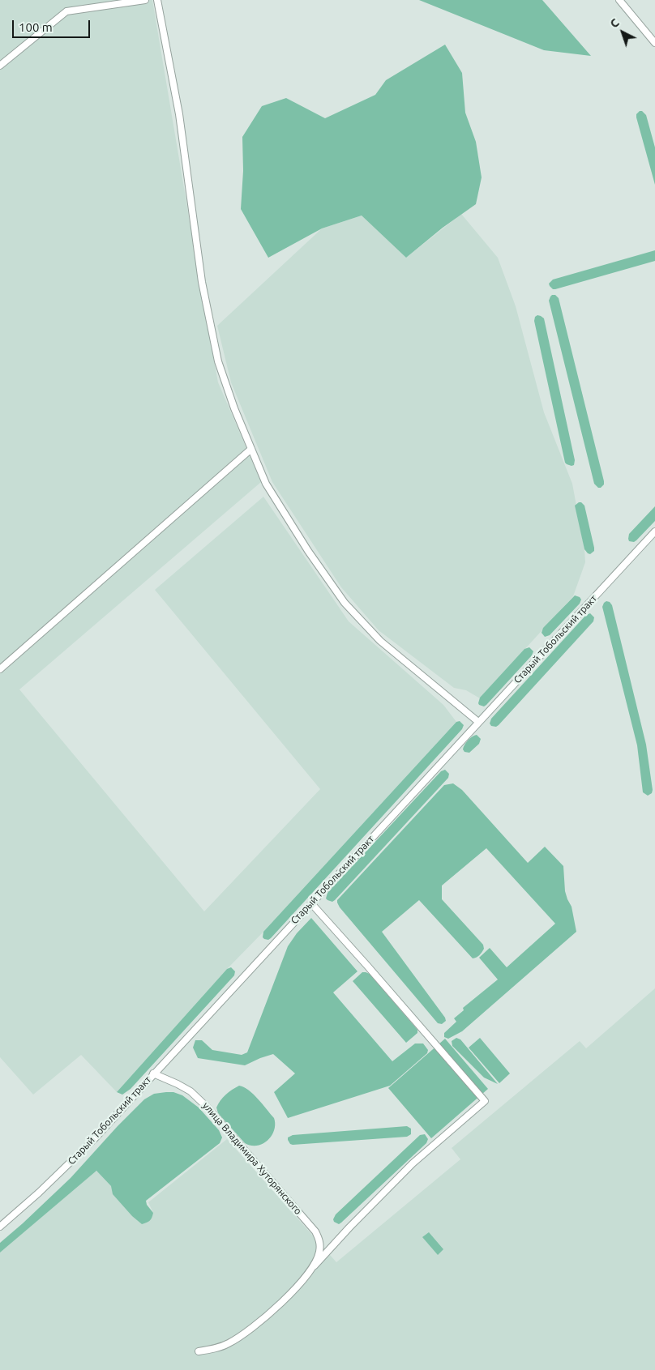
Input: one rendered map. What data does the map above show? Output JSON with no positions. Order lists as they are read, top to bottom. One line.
{"streets":{"street":["Старый Тобольский тракт","улица Владимира Хуторянского"]},"crossings":[["Старый Тобольский тракт","улица Владимира Хуторянского"]],"scale_bar":"100 m","north":"top left"}
